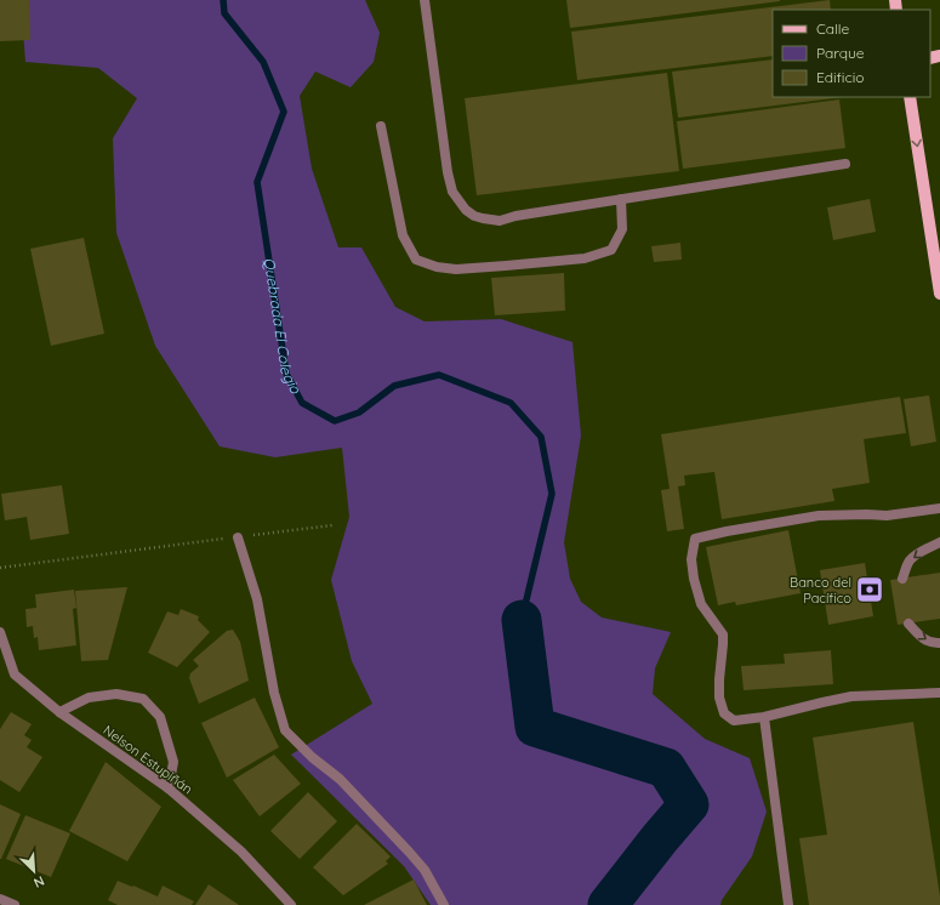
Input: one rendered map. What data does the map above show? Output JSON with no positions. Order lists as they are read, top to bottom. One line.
{"streets":{"street":["Nelson Estupiñán"]},"water":["Quebrada El Colegio"],"places":{"bank":["Banco del Pacífico"]},"legend":["Calle","Parque","Edificio"],"north":"bottom right"}
